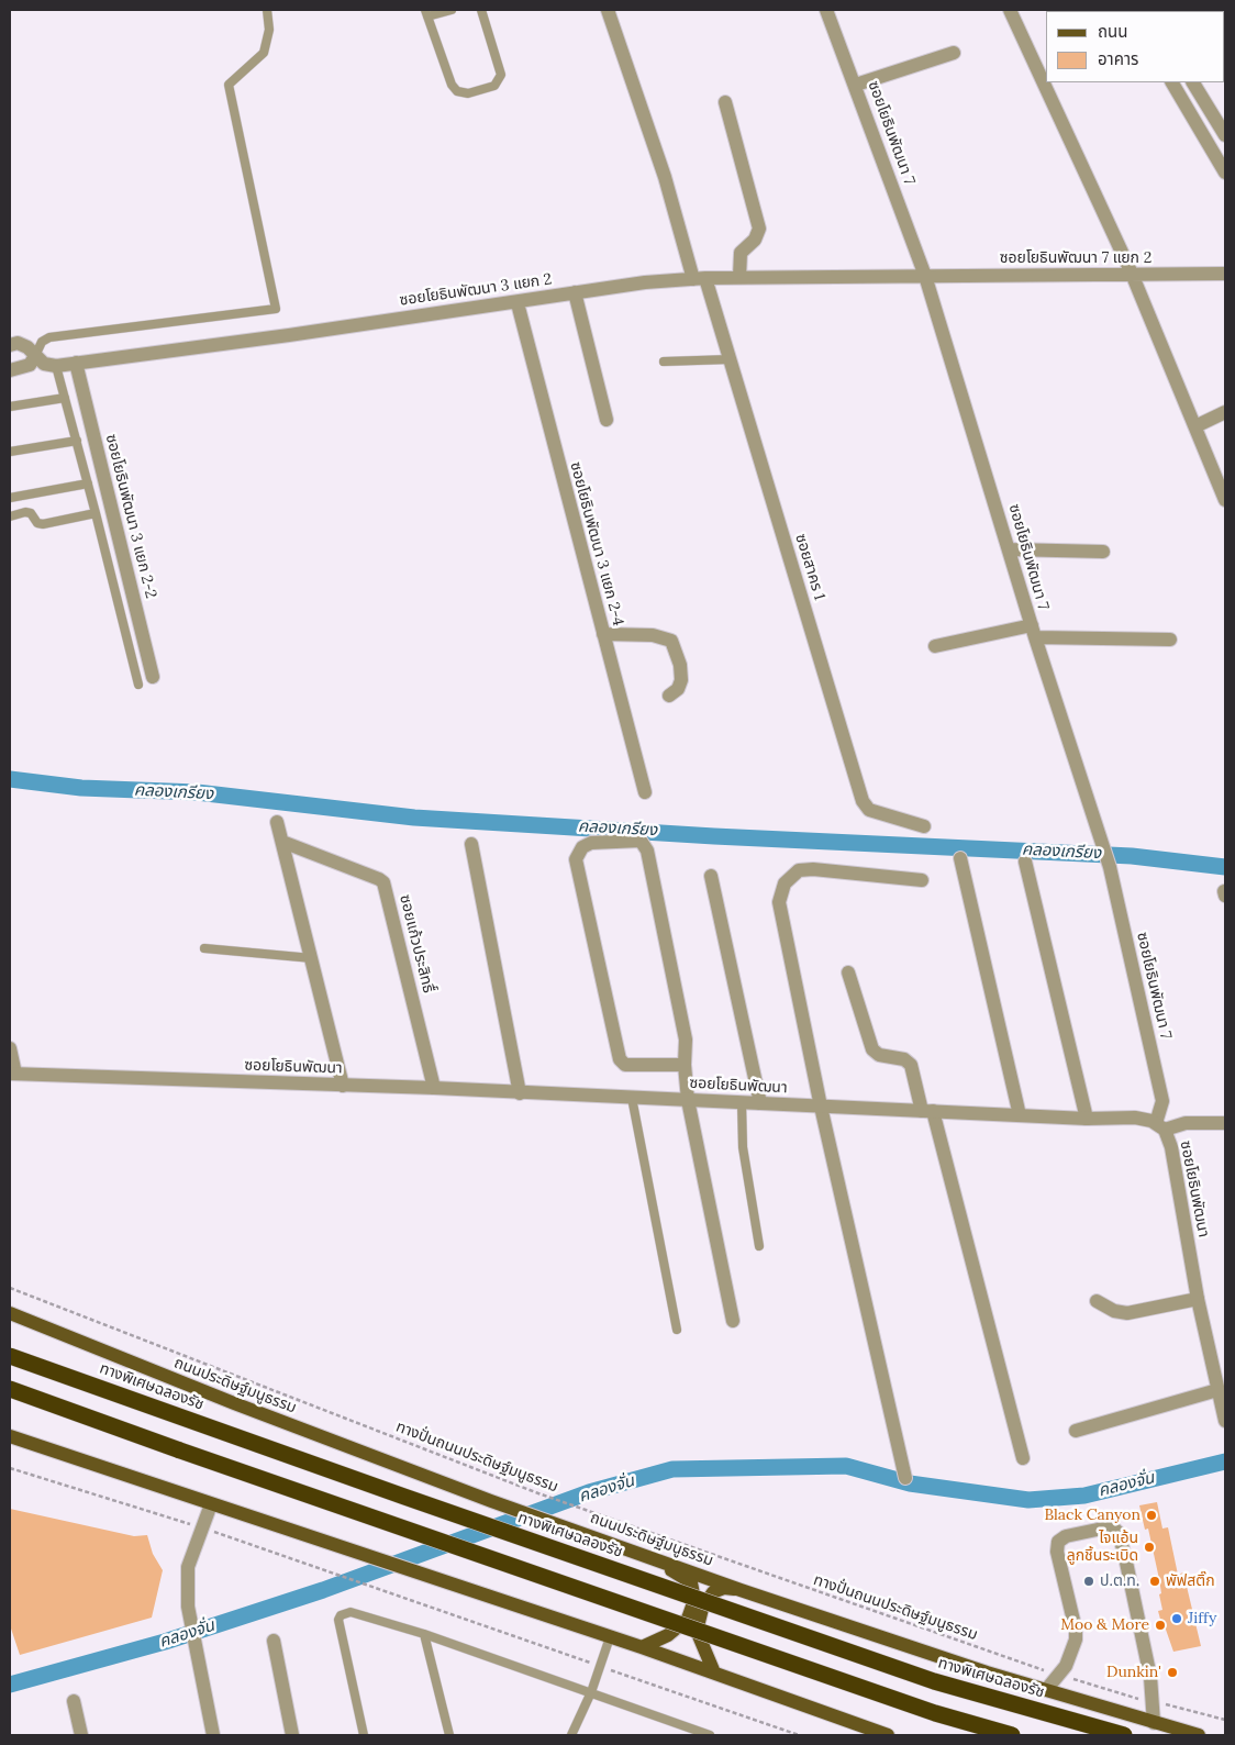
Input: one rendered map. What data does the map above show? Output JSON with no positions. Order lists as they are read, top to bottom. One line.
{"streets":{"highway":["ทางพิเศษฉลองรัช"],"main road":["ถนนประดิษฐ์มนูธรรม"],"street":["ซอยโยธินพัฒนา 7","ซอยโยธินพัฒนา 7 แยก 2","ซอยโยธินพัฒนา 3 แยก 2","ซอยโยธินพัฒนา 3 แยก 2-2","ซอยโยธินพัฒนา 3 แยก 2-4","ซอยสาคร 1","ซอยแก้วประสิทธื์","ซอยโยธินพัฒนา"],"path":["ทางปั่นถนนประดิษฐ์มนูธรรม"]},"crossings":[["ซอยโยธินพัฒนา 7","ซอยโยธินพัฒนา 7 แยก 2"],["ซอยโยธินพัฒนา 7","ซอยโยธินพัฒนา 3 แยก 2"],["ซอยโยธินพัฒนา 7","ซอยโยธินพัฒนา"],["ซอยโยธินพัฒนา 7 แยก 2","ซอยโยธินพัฒนา 3 แยก 2"],["ซอยโยธินพัฒนา 3 แยก 2","ซอยโยธินพัฒนา 3 แยก 2-2"],["ซอยโยธินพัฒนา 3 แยก 2","ซอยโยธินพัฒนา 3 แยก 2-4"],["ซอยโยธินพัฒนา 3 แยก 2","ซอยสาคร 1"],["ซอยแก้วประสิทธื์","ซอยโยธินพัฒนา"]],"water":["คลองเกรียง","คลองจั่น"],"places":["Black Canyon","ไจแอ้น ลูกชิ้นระเบิด","ป.ต.ท.","พัฟสติ๊ก","Jiffy","Moo & More","Dunkin'"],"legend":["ถนน","อาคาร"]}
